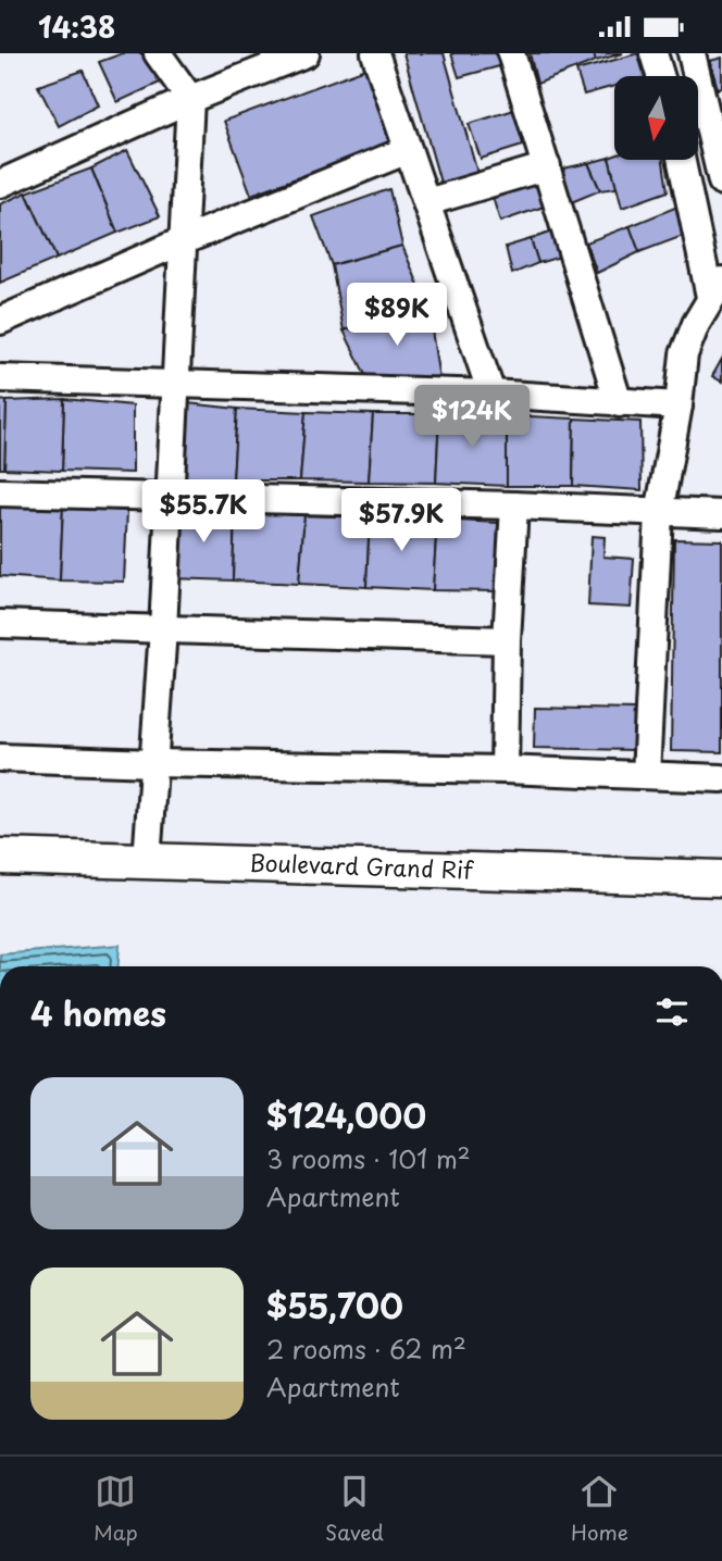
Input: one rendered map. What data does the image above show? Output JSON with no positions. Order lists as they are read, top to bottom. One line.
{"streets":{"main road":["Boulevard Grand Rif"]},"north":"bottom","page":{"status":"14:38","price":["$89K","$124K","$55.7K","$57.9K"],"heading":"4 homes","list":[{"name":"$124,000","note":"3 rooms · 101 m² · Apartment"},{"name":"$55,700","note":"2 rooms · 62 m² · Apartment"}],"tabs":["Map","Saved","Home"]}}
